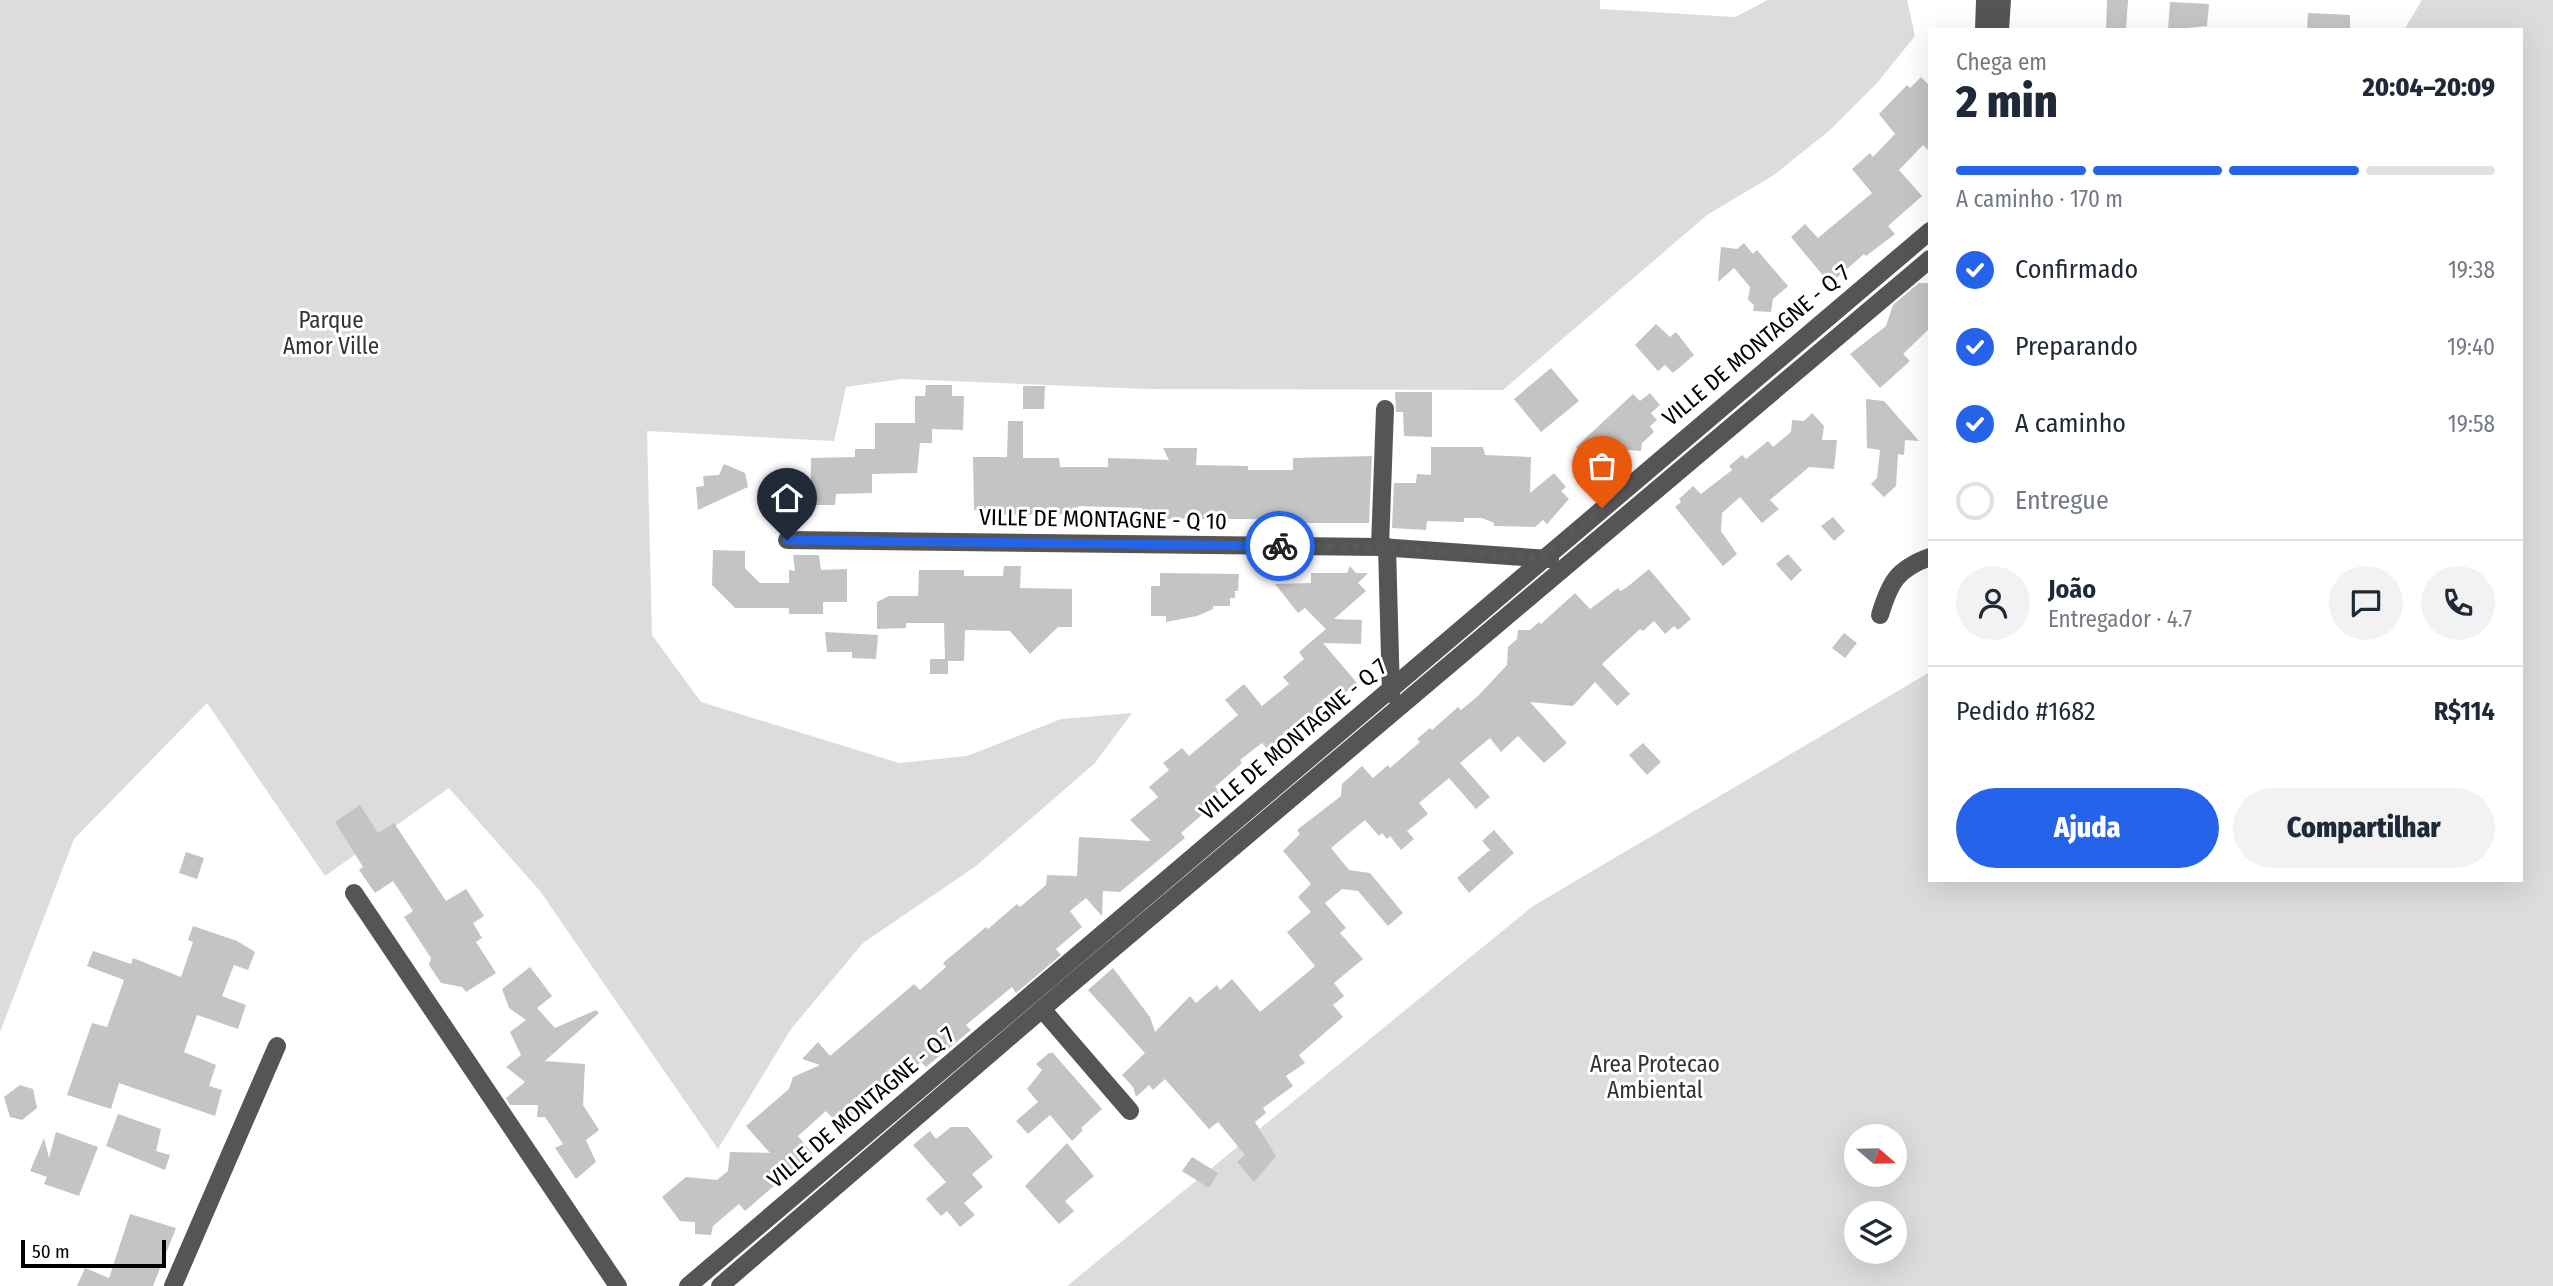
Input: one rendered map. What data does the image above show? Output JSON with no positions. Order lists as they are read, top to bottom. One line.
{"streets":{"street":["VILLE DE MONTAGNE - Q 7","VILLE DE MONTAGNE - Q 10"]},"crossings":[["VILLE DE MONTAGNE - Q 7","VILLE DE MONTAGNE - Q 10"]],"parks":["Parque Amor Ville","Area Protecao Ambiental"],"scale_bar":"50 m","north":"right","page":{"heading":["2 min","Chega em","20:04–20:09"],"panel":["João","Entregador · 4.7","Pedido #1682","R$114"],"bar":"A caminho · 170 m","list":[["Confirmado","19:38"],["Preparando","19:40"],["A caminho","19:58"],"Entregue"],"buttons":["Ajuda","Compartilhar"],"scale":"50 m"}}
